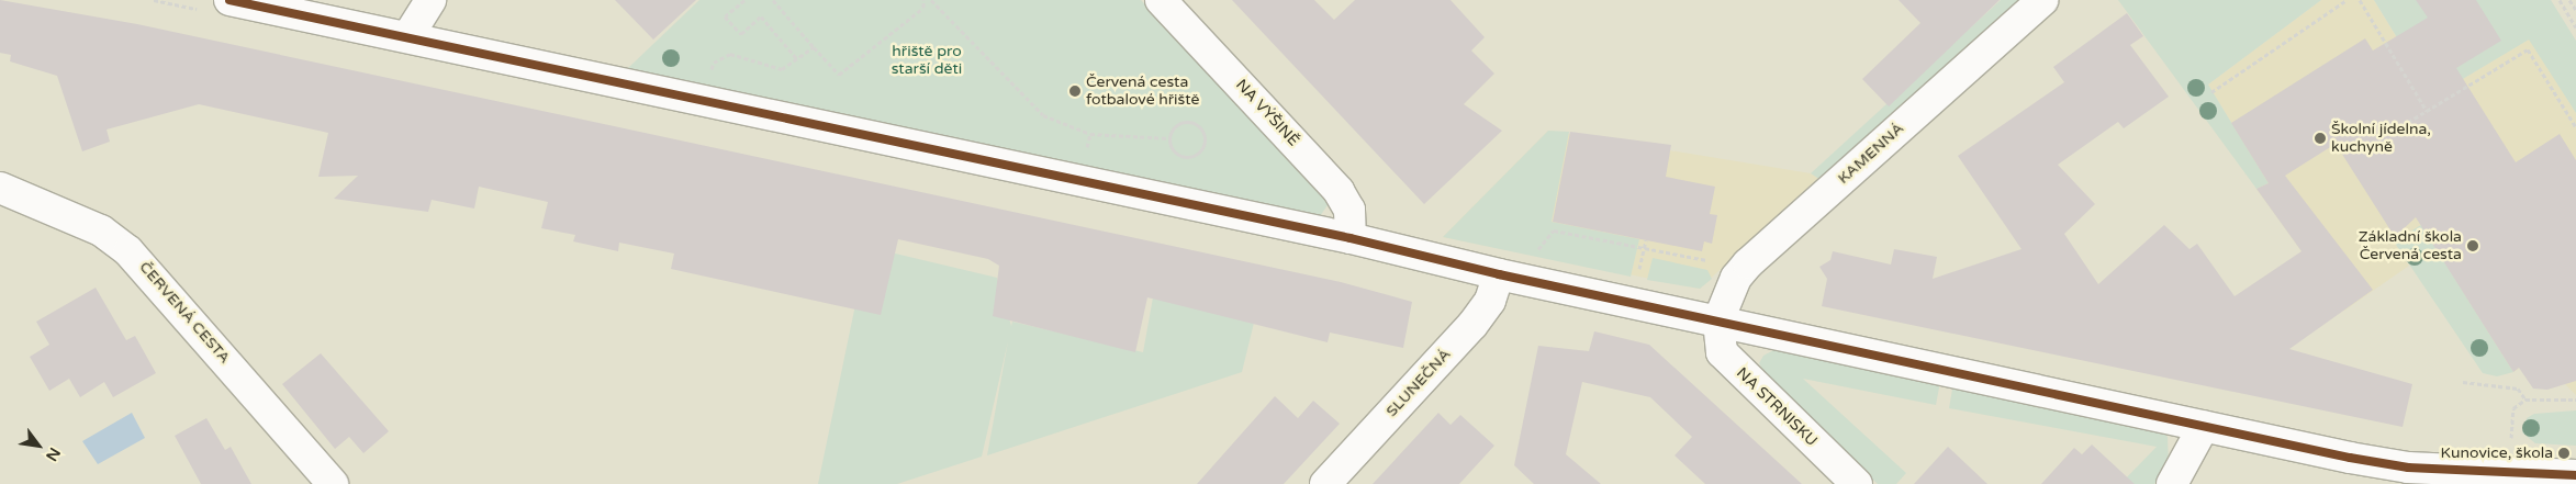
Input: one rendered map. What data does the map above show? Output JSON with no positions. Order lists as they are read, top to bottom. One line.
{"streets":{"street":["NA VÝŠINĚ","KAMENNÁ","ČERVENÁ CESTA","SLUNEČNÁ","NA STRNISKU"]},"crossings":[["KAMENNÁ","NA STRNISKU"]],"parks":["hřiště pro starší děti"],"places":["Červená cesta fotbalové hřiště","Školní jídelna, kuchyně","Základní škola Červená cesta","Kunovice, škola"],"north":"bottom right"}
